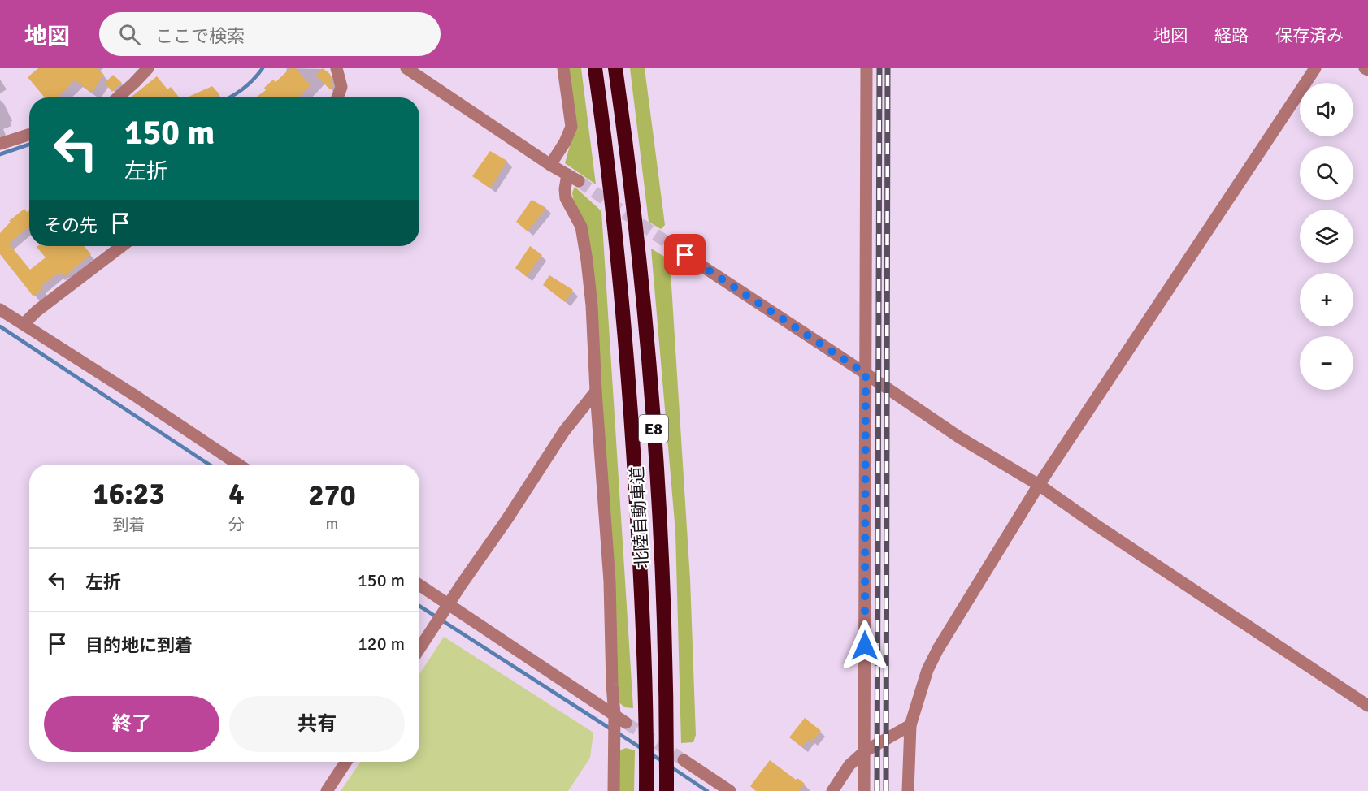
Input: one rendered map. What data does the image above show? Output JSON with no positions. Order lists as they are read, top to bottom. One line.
{"streets":{"highway":["E8","北陸自動車道"]},"page":{"header":"地図","search":"ここで検索","nav":["地図","経路","保存済み"],"map_buttons":["+","−"],"turn":["150 m","左折"],"then":"その先","eta":["16:23","到着","4","分","270","m"],"list":[{"name":"左折","value":"150 m"},{"name":"目的地に到着","value":"120 m"}],"buttons":["終了","共有"]}}
